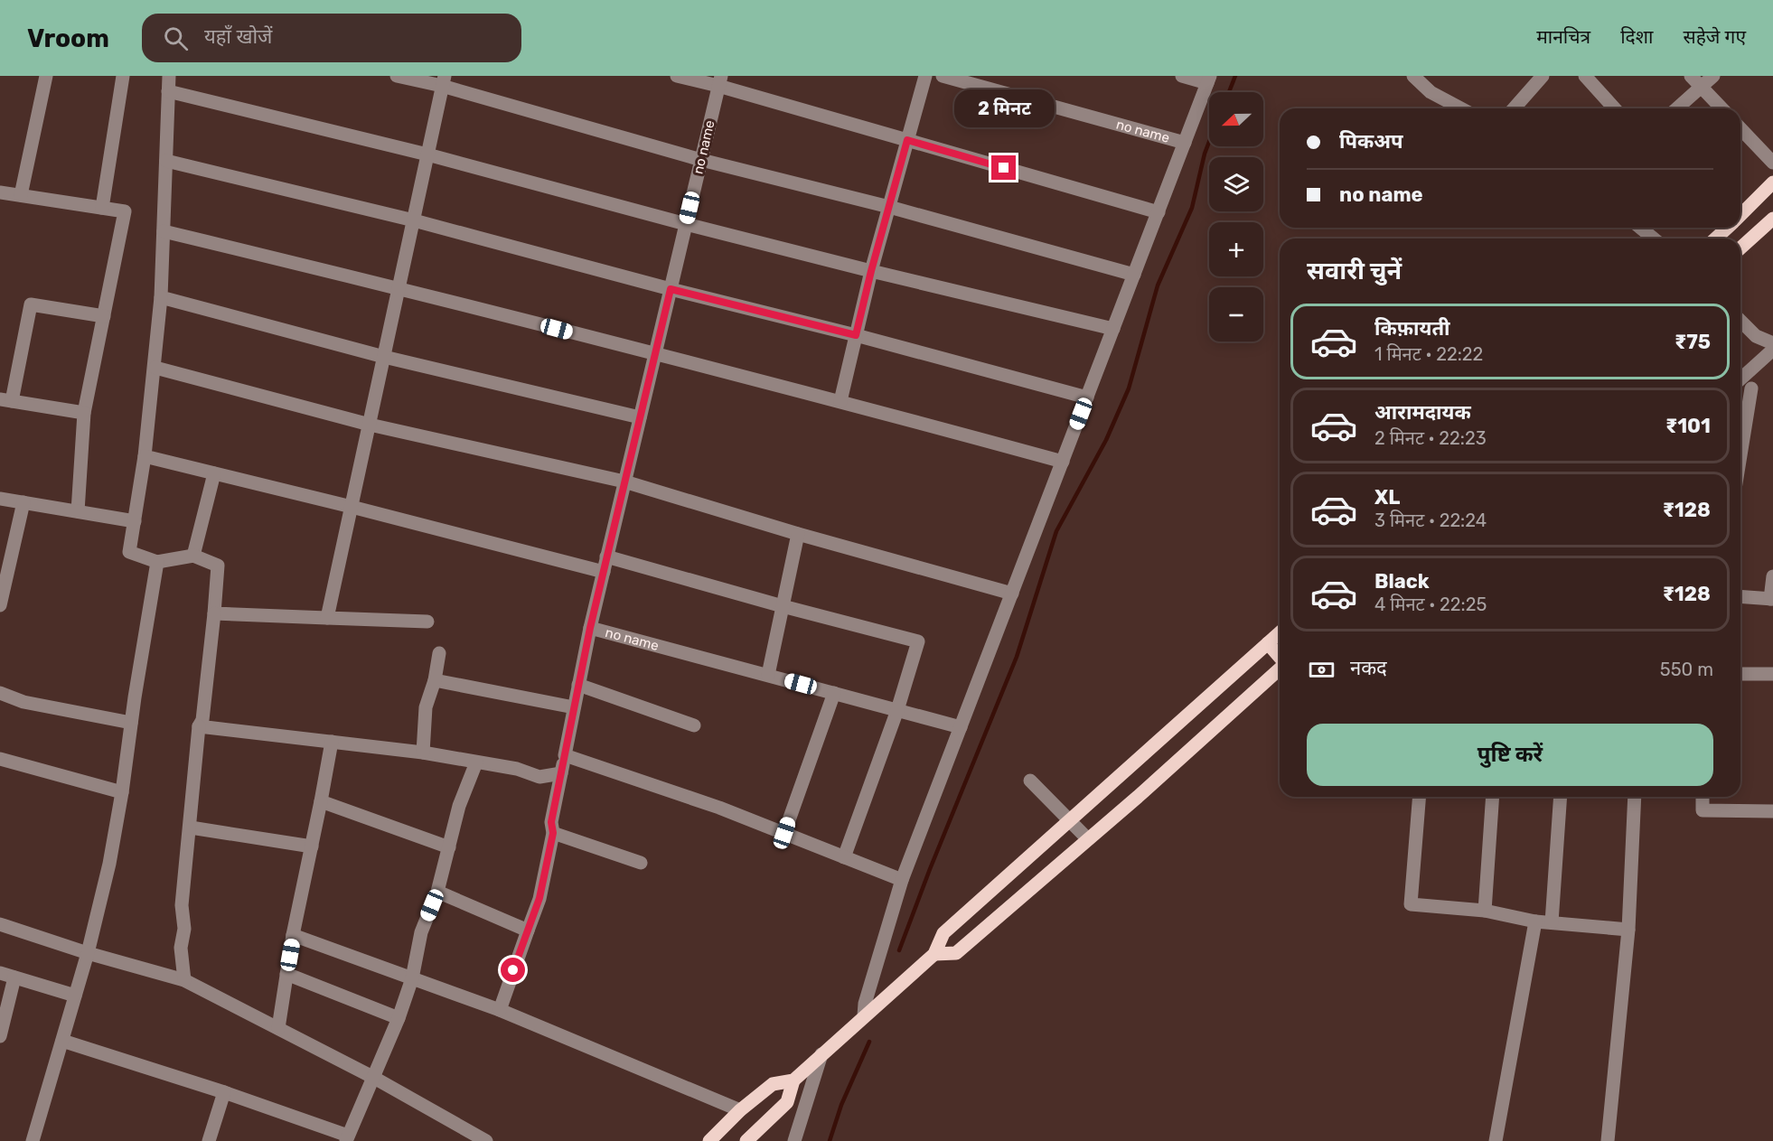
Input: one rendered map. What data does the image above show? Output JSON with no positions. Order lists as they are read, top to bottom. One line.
{"streets":{"street":["no name"]},"north":"left","page":{"header":"Vroom","search":"यहाँ खोजें","nav":["मानचित्र","दिशा","सहेजे गए"],"bubble":"2 मिनट","map_buttons":["+","−"],"banner":["पिकअप","no name"],"heading":"सवारी चुनें","list":[{"name":"किफ़ायती","note":"1 मिनट · 22:22","value":"₹75"},{"name":"आरामदायक","note":"2 मिनट · 22:23","value":"₹101"},{"name":"XL","note":"3 मिनट · 22:24","value":"₹128"},{"name":"Black","note":"4 मिनट · 22:25","value":"₹128"}],"pay":["नकद","550 m"],"buttons":"पुष्टि करें"}}
